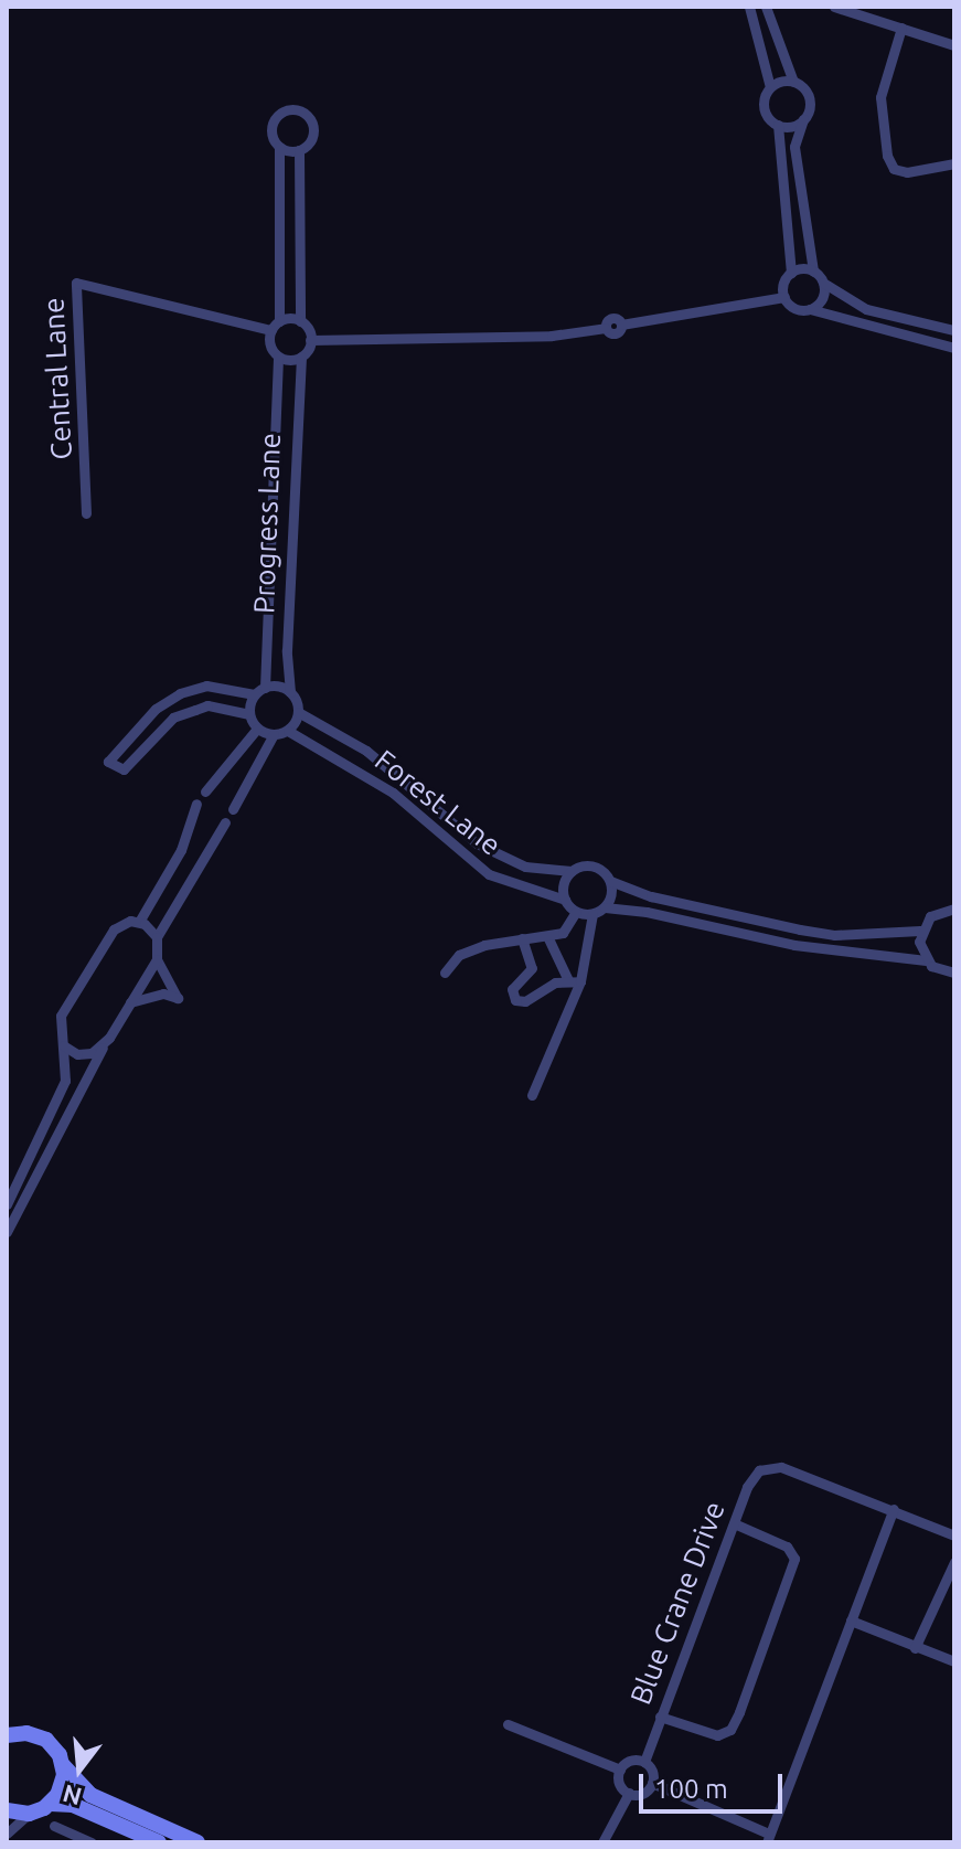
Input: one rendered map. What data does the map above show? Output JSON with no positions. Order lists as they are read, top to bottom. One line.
{"streets":{"street":["Central Lane","Progress Lane","Forest Lane","Blue Crane Drive"]},"crossings":[["Central Lane","Progress Lane"],["Progress Lane","Forest Lane"]],"scale_bar":"100 m","north":"bottom"}
